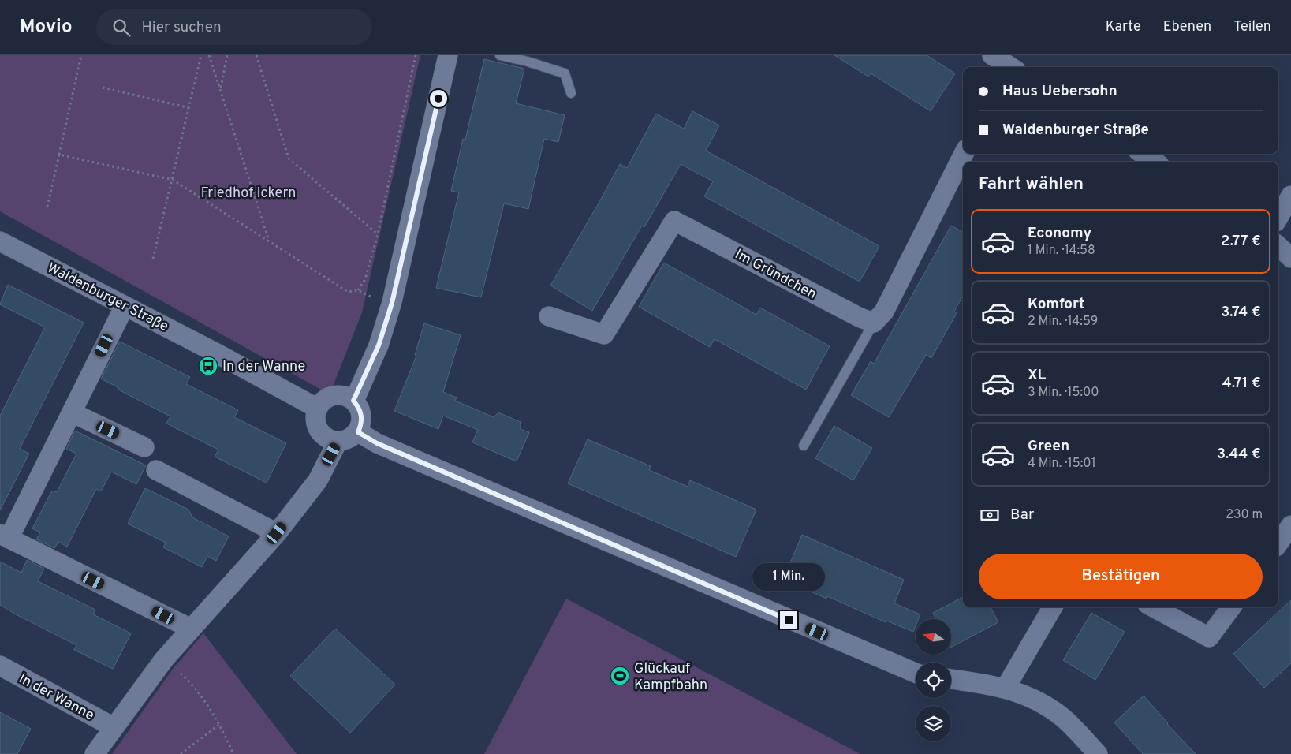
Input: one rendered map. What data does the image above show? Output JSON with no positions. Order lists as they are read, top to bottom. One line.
{"streets":{"street":["Im Gründchen","Waldenburger Straße","In der Wanne"]},"parks":["Friedhof Ickern"],"places":{"bus stop":["In der Wanne"],"sports":["Glückauf Kampfbahn"]},"north":"left","page":{"header":"Movio","search":"Hier suchen","nav":["Karte","Ebenen","Teilen"],"banner":["Haus Uebersohn","Waldenburger Straße"],"heading":"Fahrt wählen","list":[{"name":"Economy","note":"1 Min. · 14:58","value":"2.77 €"},{"name":"Komfort","note":"2 Min. · 14:59","value":"3.74 €"},{"name":"XL","note":"3 Min. · 15:00","value":"4.71 €"},{"name":"Green","note":"4 Min. · 15:01","value":"3.44 €"}],"pay":["Bar","230 m"],"buttons":"Bestätigen","bubble":"1 Min."}}
